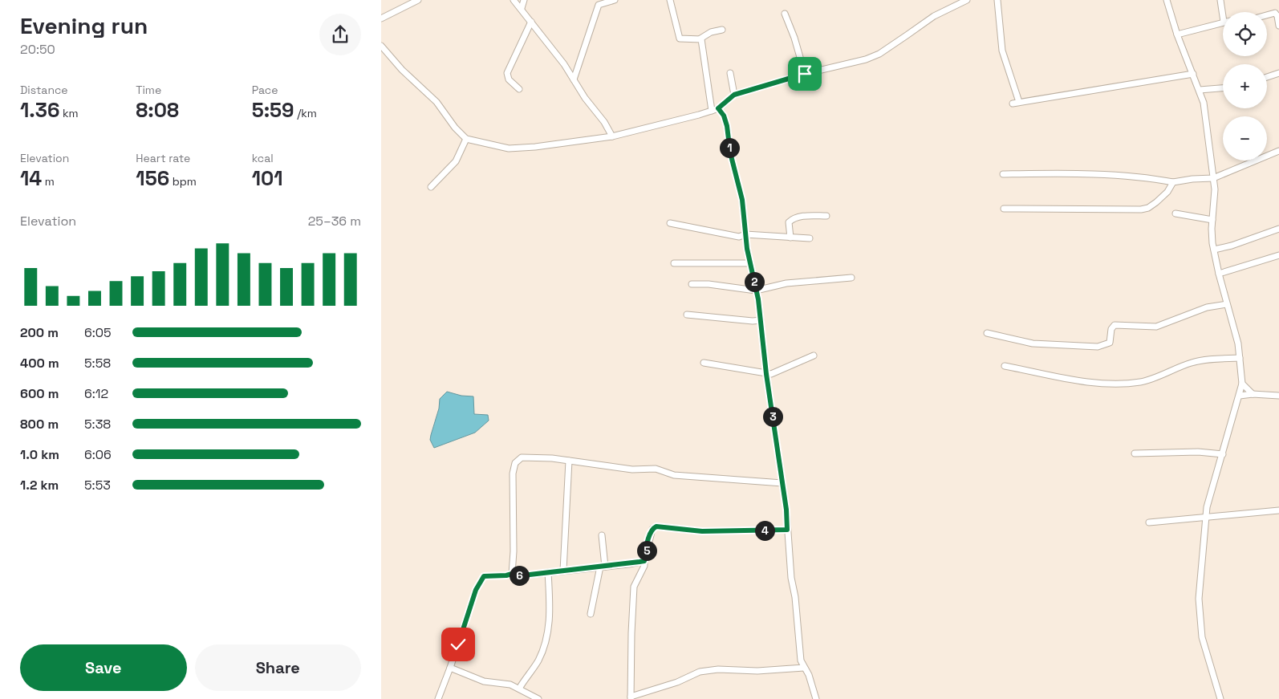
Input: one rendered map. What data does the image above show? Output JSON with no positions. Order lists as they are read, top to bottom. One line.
{"page":{"heading":["Evening run","20:50"],"map_buttons":["+","−"],"stats":[["Distance","1.36 km"],["Time","8:08"],["Pace","5:59 /km"],["Elevation","14 m"],["Heart rate","156 bpm"],["kcal","101"]],"pins":["1","2","3","4","5","6"],"chart":["Elevation","25–36 m"],"list":[{"name":"200 m","note":"6:05"},{"name":"400 m","note":"5:58"},{"name":"600 m","note":"6:12"},{"name":"800 m","note":"5:38"},{"name":"1.0 km","note":"6:06"},{"name":"1.2 km","note":"5:53"}],"buttons":["Save","Share"]}}
